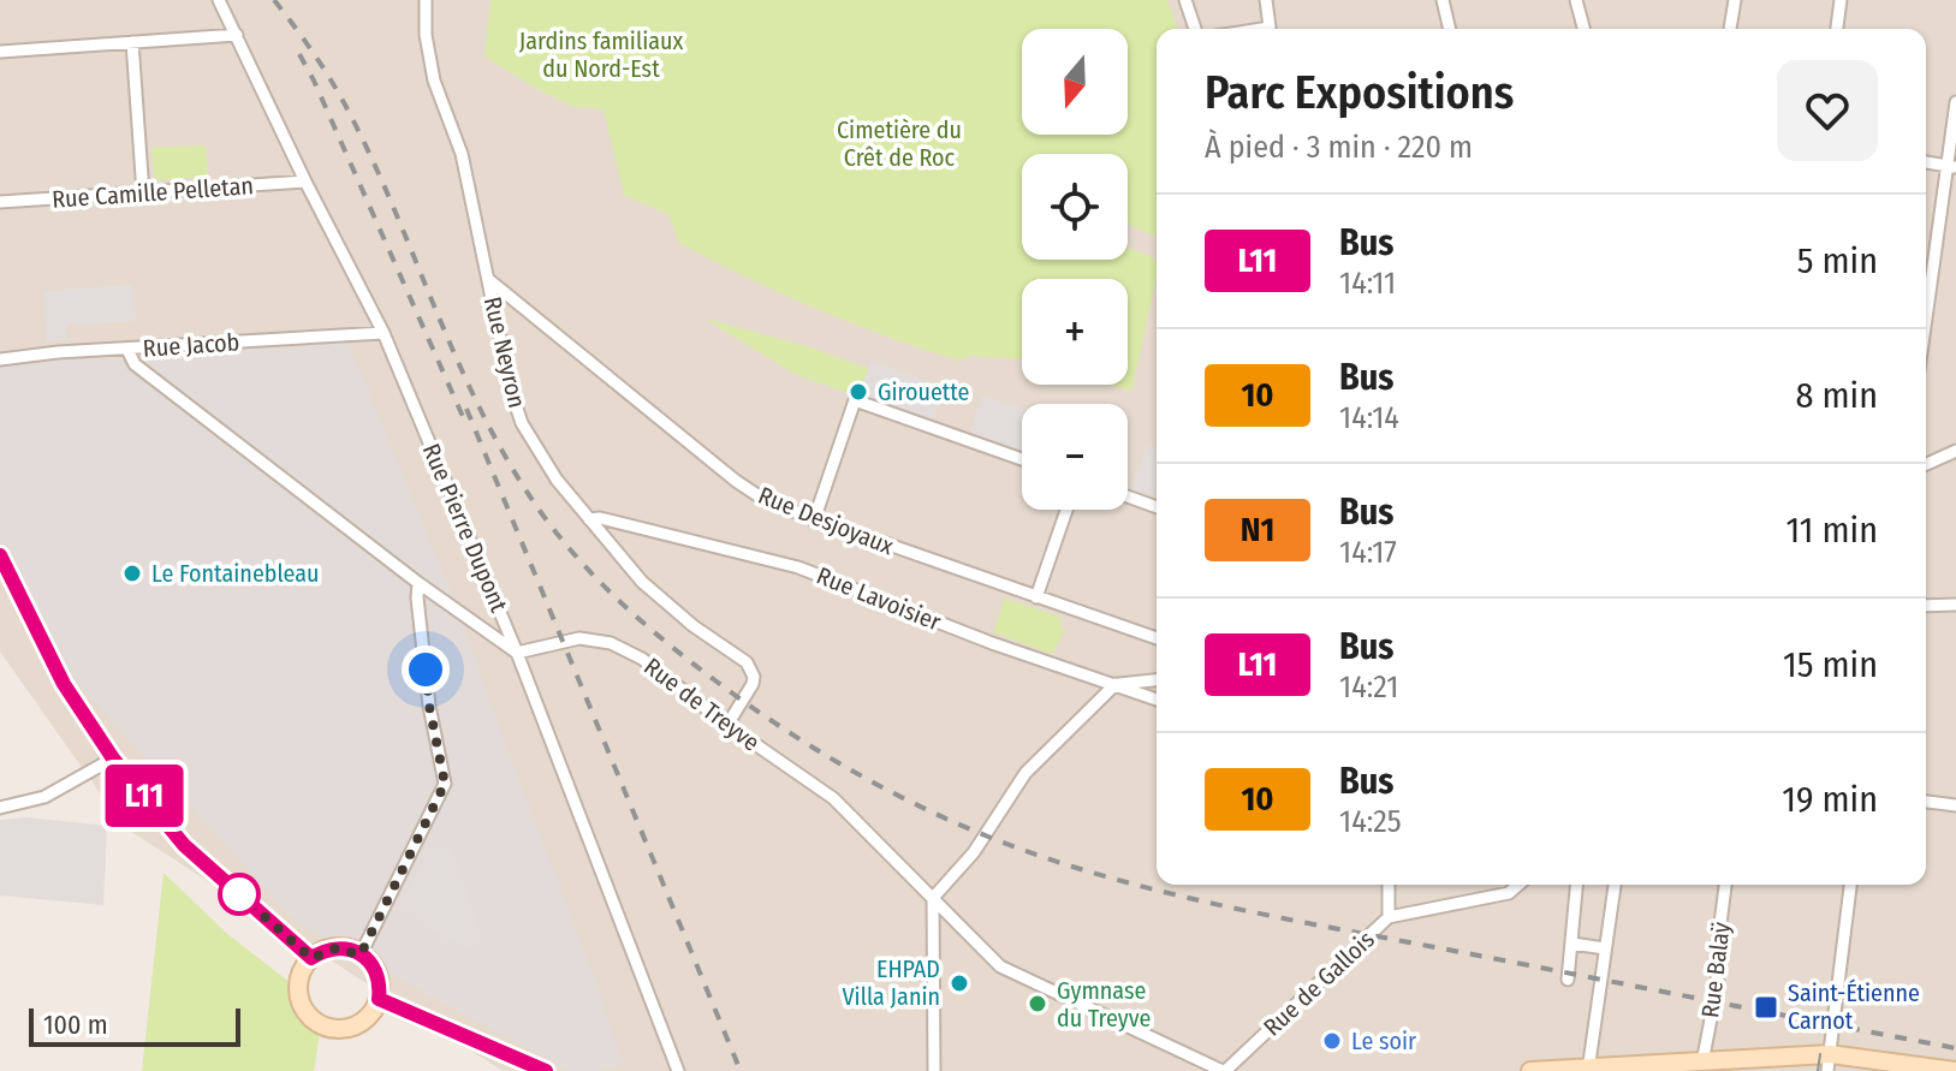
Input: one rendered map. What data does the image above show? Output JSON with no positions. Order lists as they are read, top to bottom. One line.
{"streets":{"street":["Rue Camille Pelletan","Rue Jacob","Rue Neyron","Rue Desjoyaux","Rue Pierre Dupont","Rue Lavoisier","Rue de Treyve","Rue Balaÿ","Rue de Gallois"]},"crossings":[["Rue Camille Pelletan","Rue Pierre Dupont"],["Rue Jacob","Rue Pierre Dupont"],["Rue Neyron","Rue Desjoyaux"],["Rue Neyron","Rue Lavoisier"],["Rue Neyron","Rue de Treyve"],["Rue Pierre Dupont","Rue de Treyve"],["Rue de Treyve","Rue de Gallois"]],"parks":["Jardins familiaux du Nord-Est","Cimetière du Crêt de Roc"],"places":{"other":["Girouette","Le Fontainebleau","EHPAD Villa Janin","Gymnase du Treyve","Le soir"],"transit":["Saint-Étienne Carnot"]},"lines":["bus line L11"],"scale_bar":"100 m","north":"bottom","page":{"on_map":"L11","map_buttons":["+","−"],"heading":["Parc Expositions","À pied · 3 min · 220 m"],"list":[{"mark":"L11","name":"Bus","note":"14:11","value":"5 min"},{"mark":"10","name":"Bus","note":"14:14","value":"8 min"},{"mark":"N1","name":"Bus","note":"14:17","value":"11 min"},{"mark":"L11","name":"Bus","note":"14:21","value":"15 min"},{"mark":"10","name":"Bus","note":"14:25","value":"19 min"}],"scale":"100 m"}}
